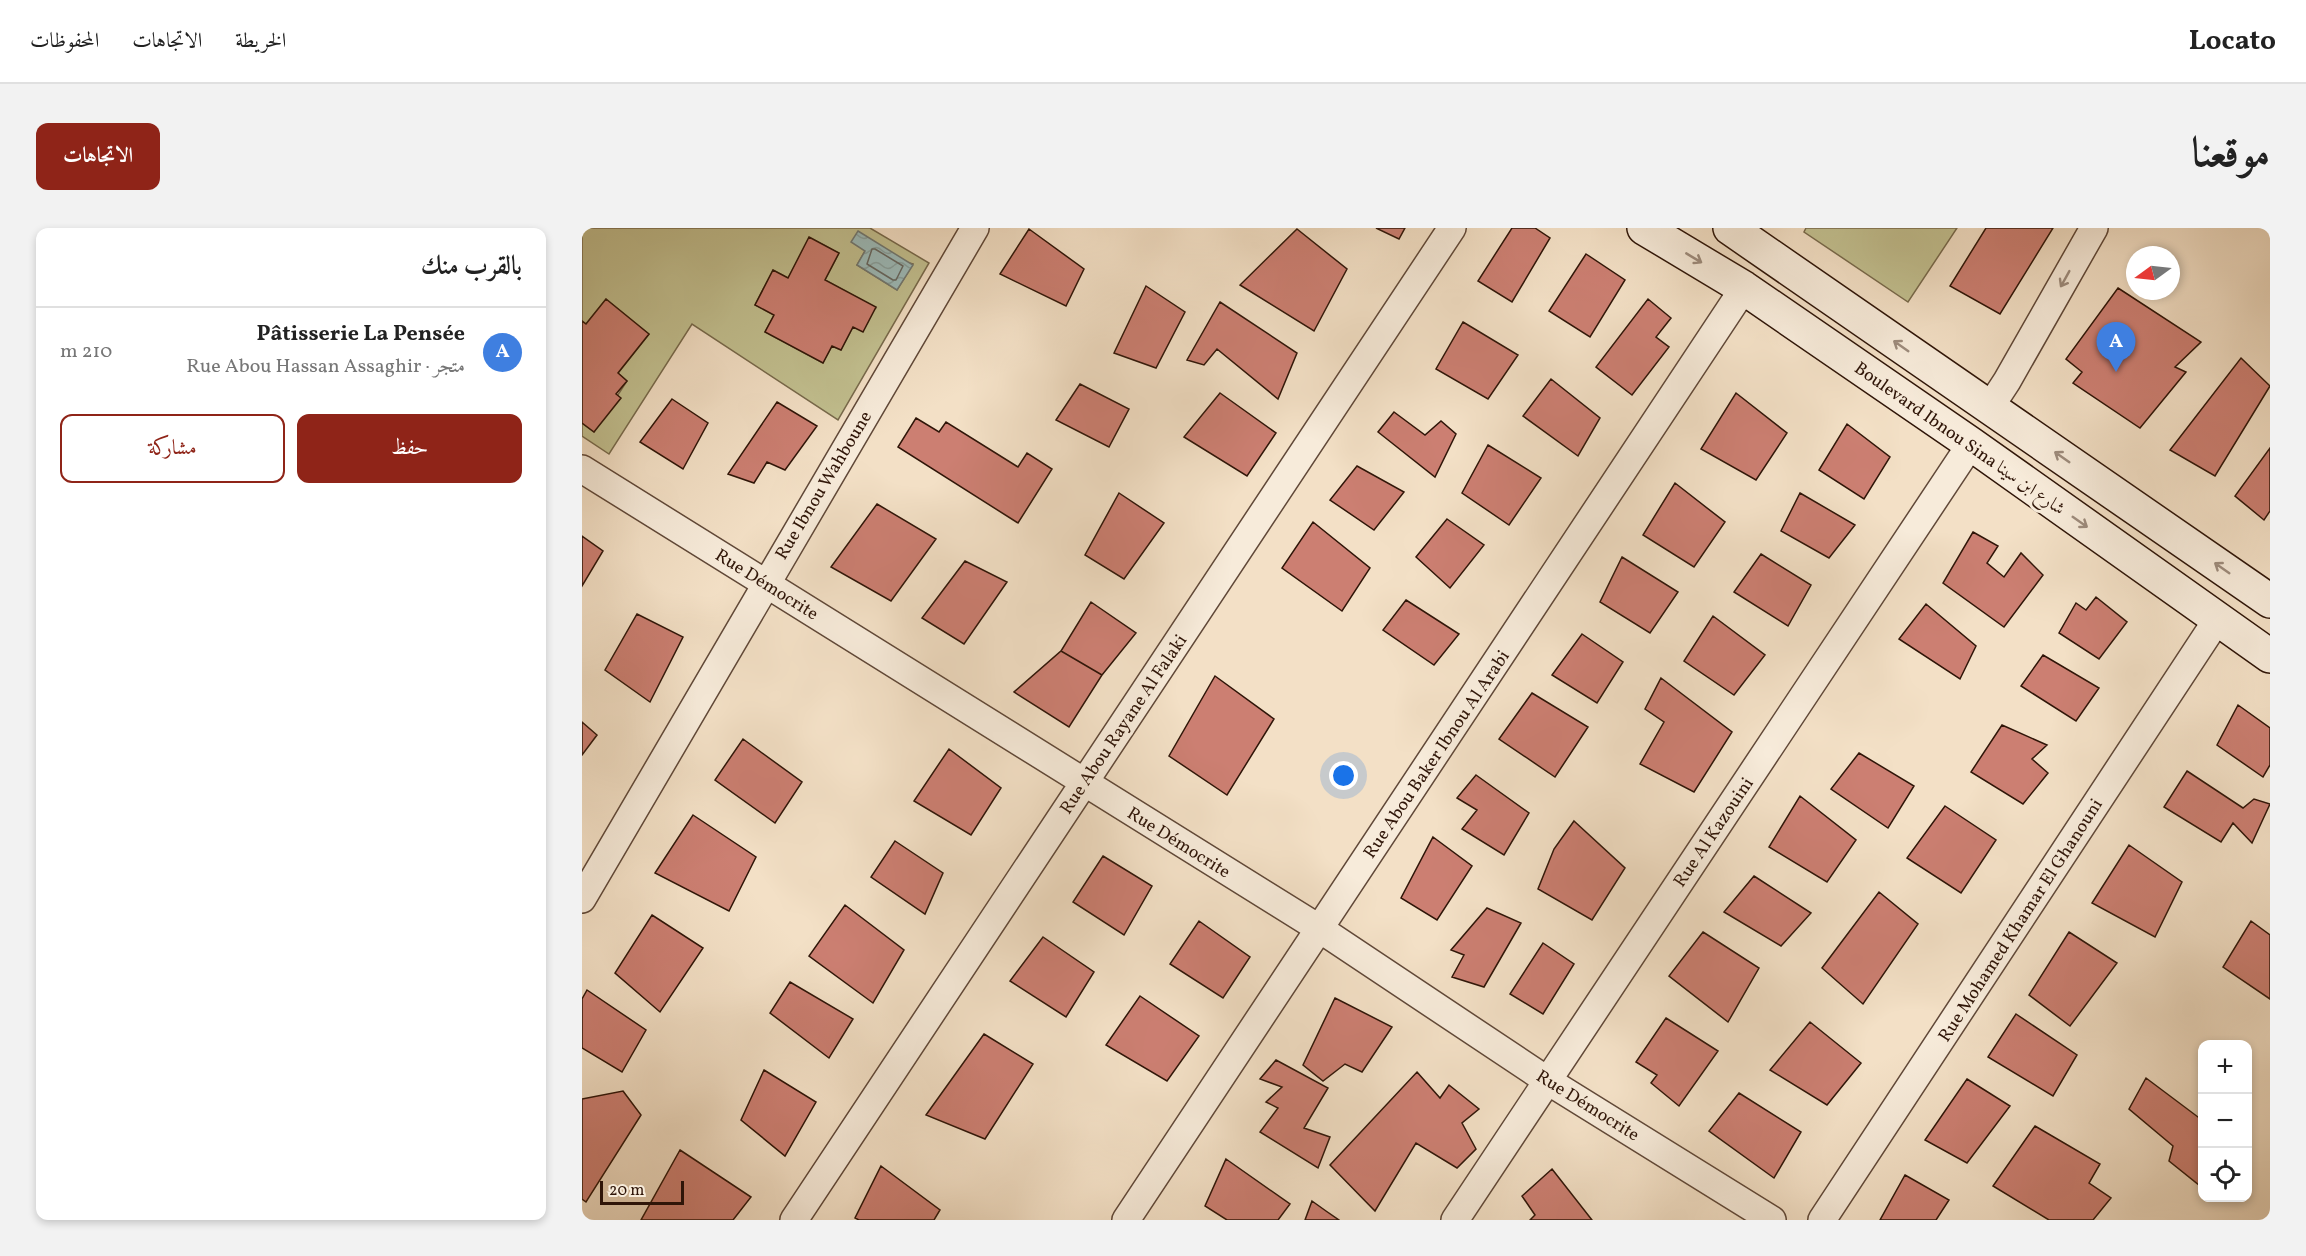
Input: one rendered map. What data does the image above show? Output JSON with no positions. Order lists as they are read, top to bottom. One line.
{"streets":{"main road":["Boulevard Ibnou Sina شارع ابن سينا"],"street":["Rue Ibnou Wahboune","Rue Démocrite","Rue Abou Rayane Al Falaki","Rue Abou Baker Ibnou Al Arabi","Rue Al Kazouini","Rue Mohamed Khamar El Ghanouni"]},"crossings":[["Boulevard Ibnou Sina شارع ابن سينا","Rue Abou Baker Ibnou Al Arabi"],["Boulevard Ibnou Sina شارع ابن سينا","Rue Al Kazouini"],["Boulevard Ibnou Sina شارع ابن سينا","Rue Mohamed Khamar El Ghanouni"],["Rue Ibnou Wahboune","Rue Démocrite"],["Rue Démocrite","Rue Abou Rayane Al Falaki"],["Rue Démocrite","Rue Abou Baker Ibnou Al Arabi"],["Rue Démocrite","Rue Al Kazouini"]],"scale_bar":"20 m","north":"left","page":{"header":"Locato","nav":["الخريطة","الاتجاهات","المحفوظات"],"title":"موقعنا","buttons":["الاتجاهات",["حفظ","مشاركة"]],"heading":"بالقرب منك","list":[{"mark":"A","name":"Pâtisserie La Pensée","note":"متجر · Rue Abou Hassan Assaghir","value":"210 m"}],"pins":"A","map_buttons":["+","−"],"scale":"20 m"}}
